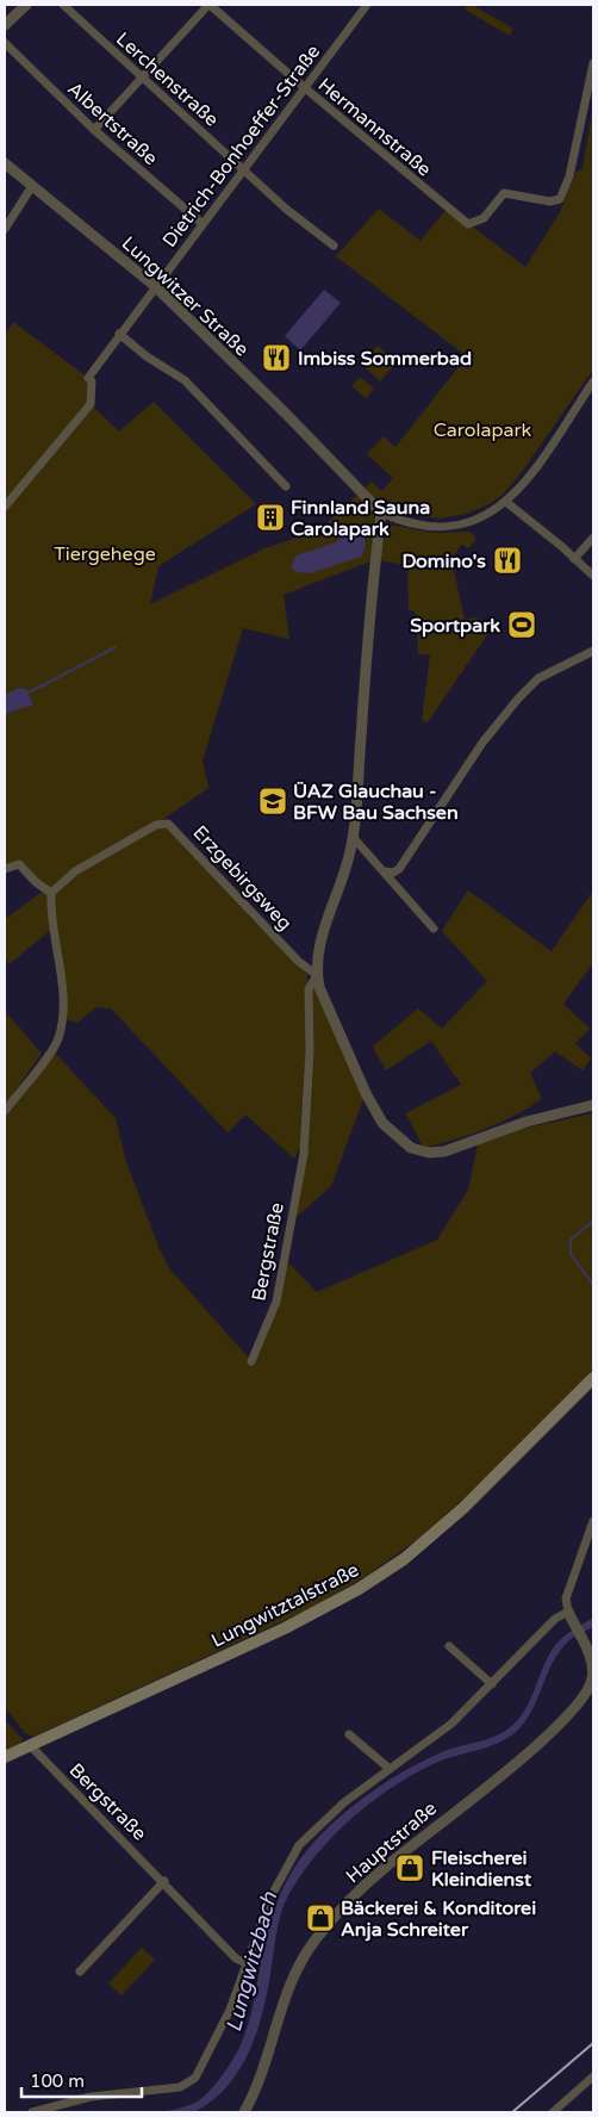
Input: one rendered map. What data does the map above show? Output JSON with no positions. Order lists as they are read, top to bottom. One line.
{"streets":{"main road":["Lungwitztalstraße"],"street":["Lerchenstraße","Albertstraße","Hermannstraße","Dietrich-Bonhoeffer-Straße","Lungwitzer Straße","Erzgebirgsweg","Bergstraße","Hauptstraße"]},"crossings":[["Lerchenstraße","Dietrich-Bonhoeffer-Straße"],["Albertstraße","Dietrich-Bonhoeffer-Straße"],["Hermannstraße","Dietrich-Bonhoeffer-Straße"],["Dietrich-Bonhoeffer-Straße","Lungwitzer Straße"],["Erzgebirgsweg","Bergstraße"],["Bergstraße","Lungwitztalstraße"]],"water":["Lungwitzbach"],"parks":["Carolapark","Tiergehege"],"places":{"restaurant":["Imbiss Sommerbad","Domino's"],"building":["Finnland Sauna Carolapark"],"sports":["Sportpark"],"school or university":["ÜAZ Glauchau - BFW Bau Sachsen"],"shop":["Fleischerei Kleindienst","Bäckerei & Konditorei Anja Schreiter"]},"scale_bar":"100 m"}
